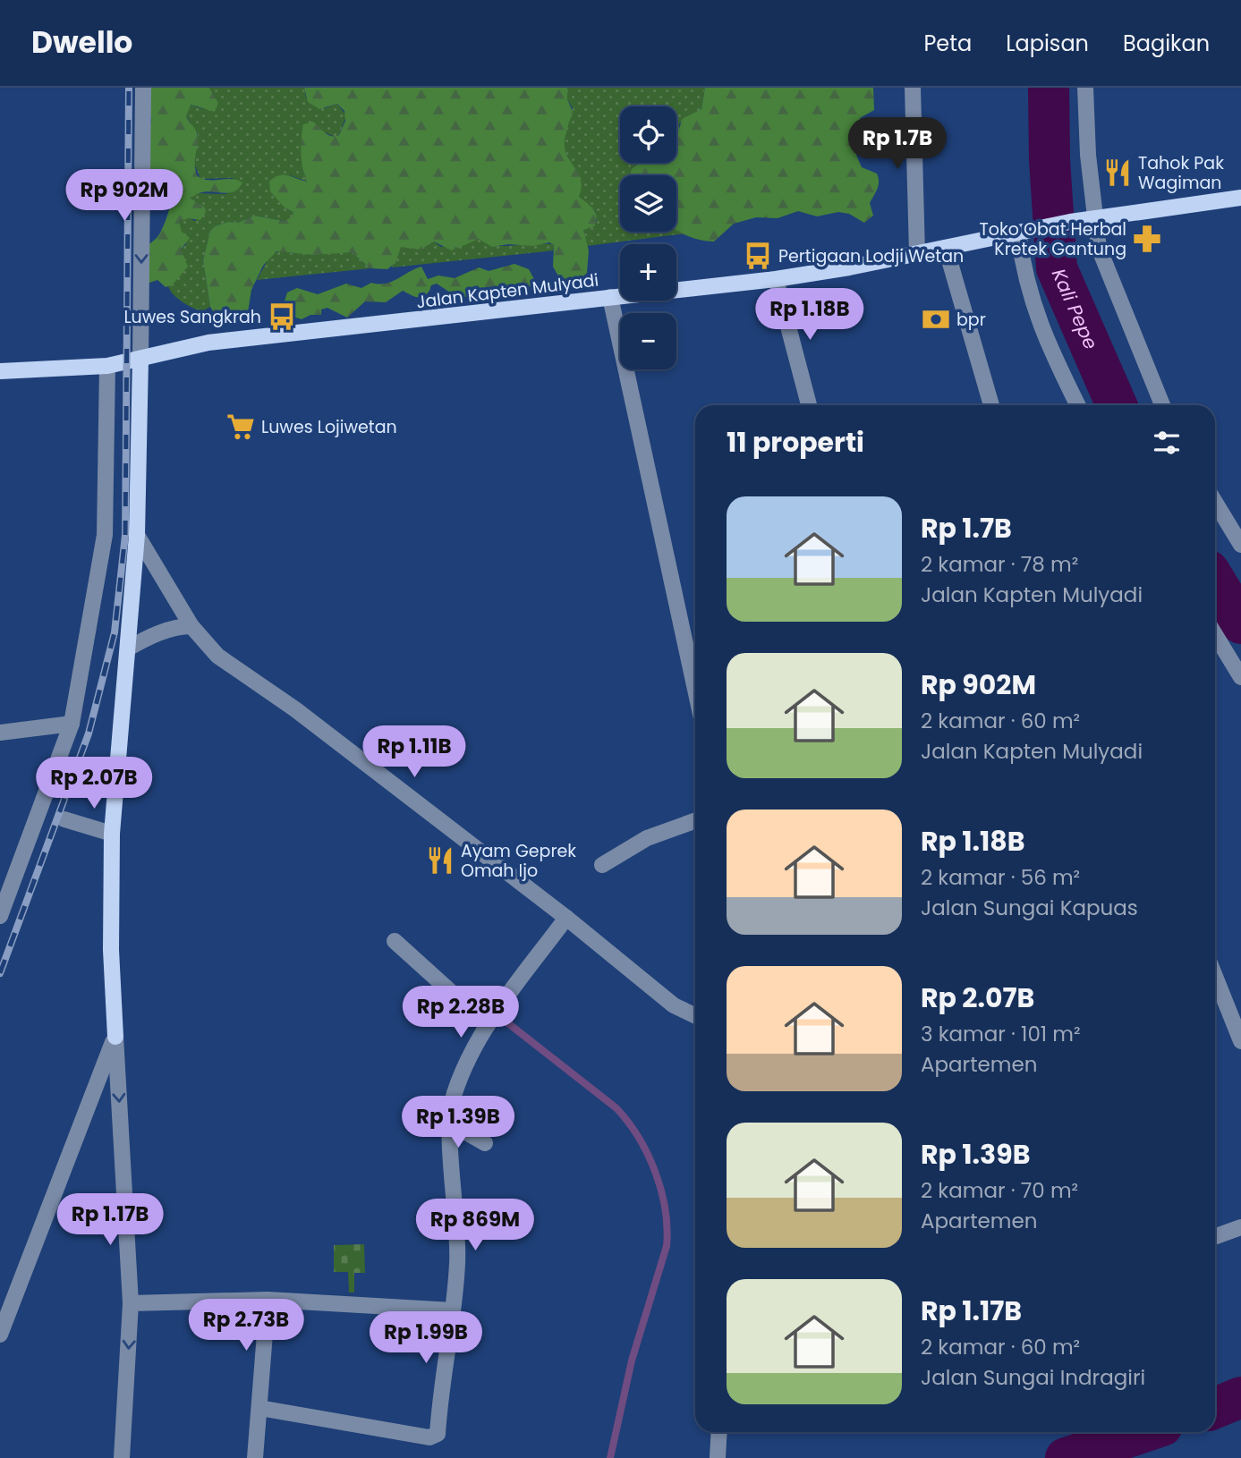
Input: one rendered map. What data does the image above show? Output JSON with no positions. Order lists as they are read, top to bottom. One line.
{"streets":{"main road":["Jalan Kapten Mulyadi"]},"water":["Kali Pepe"],"places":{"restaurant":["Tahok Pak Wagiman","Ayam Geprek Omah Ijo"],"pharmacy":["Toko Obat Herbal Kretek Gantung"],"bus stop":["Pertigaan Lodji Wetan","Luwes Sangkrah"],"bank":["bpr"],"supermarket":["Luwes Lojiwetan"]},"page":{"header":"Dwello","nav":["Peta","Lapisan","Bagikan"],"map_buttons":["+","−"],"price":["Rp 1.7B","Rp 902M","Rp 1.18B","Rp 1.11B","Rp 2.07B","Rp 2.28B","Rp 1.39B","Rp 1.17B","Rp 869M","Rp 2.73B","Rp 1.99B"],"heading":"11 properti","list":[{"name":"Rp 1.7B","note":"2 kamar · 78 m² · Jalan Kapten Mulyadi"},{"name":"Rp 902M","note":"2 kamar · 60 m² · Jalan Kapten Mulyadi"},{"name":"Rp 1.18B","note":"2 kamar · 56 m² · Jalan Sungai Kapuas"},{"name":"Rp 2.07B","note":"3 kamar · 101 m² · Apartemen"},{"name":"Rp 1.39B","note":"2 kamar · 70 m² · Apartemen"},{"name":"Rp 1.17B","note":"2 kamar · 60 m² · Jalan Sungai Indragiri"}]}}
